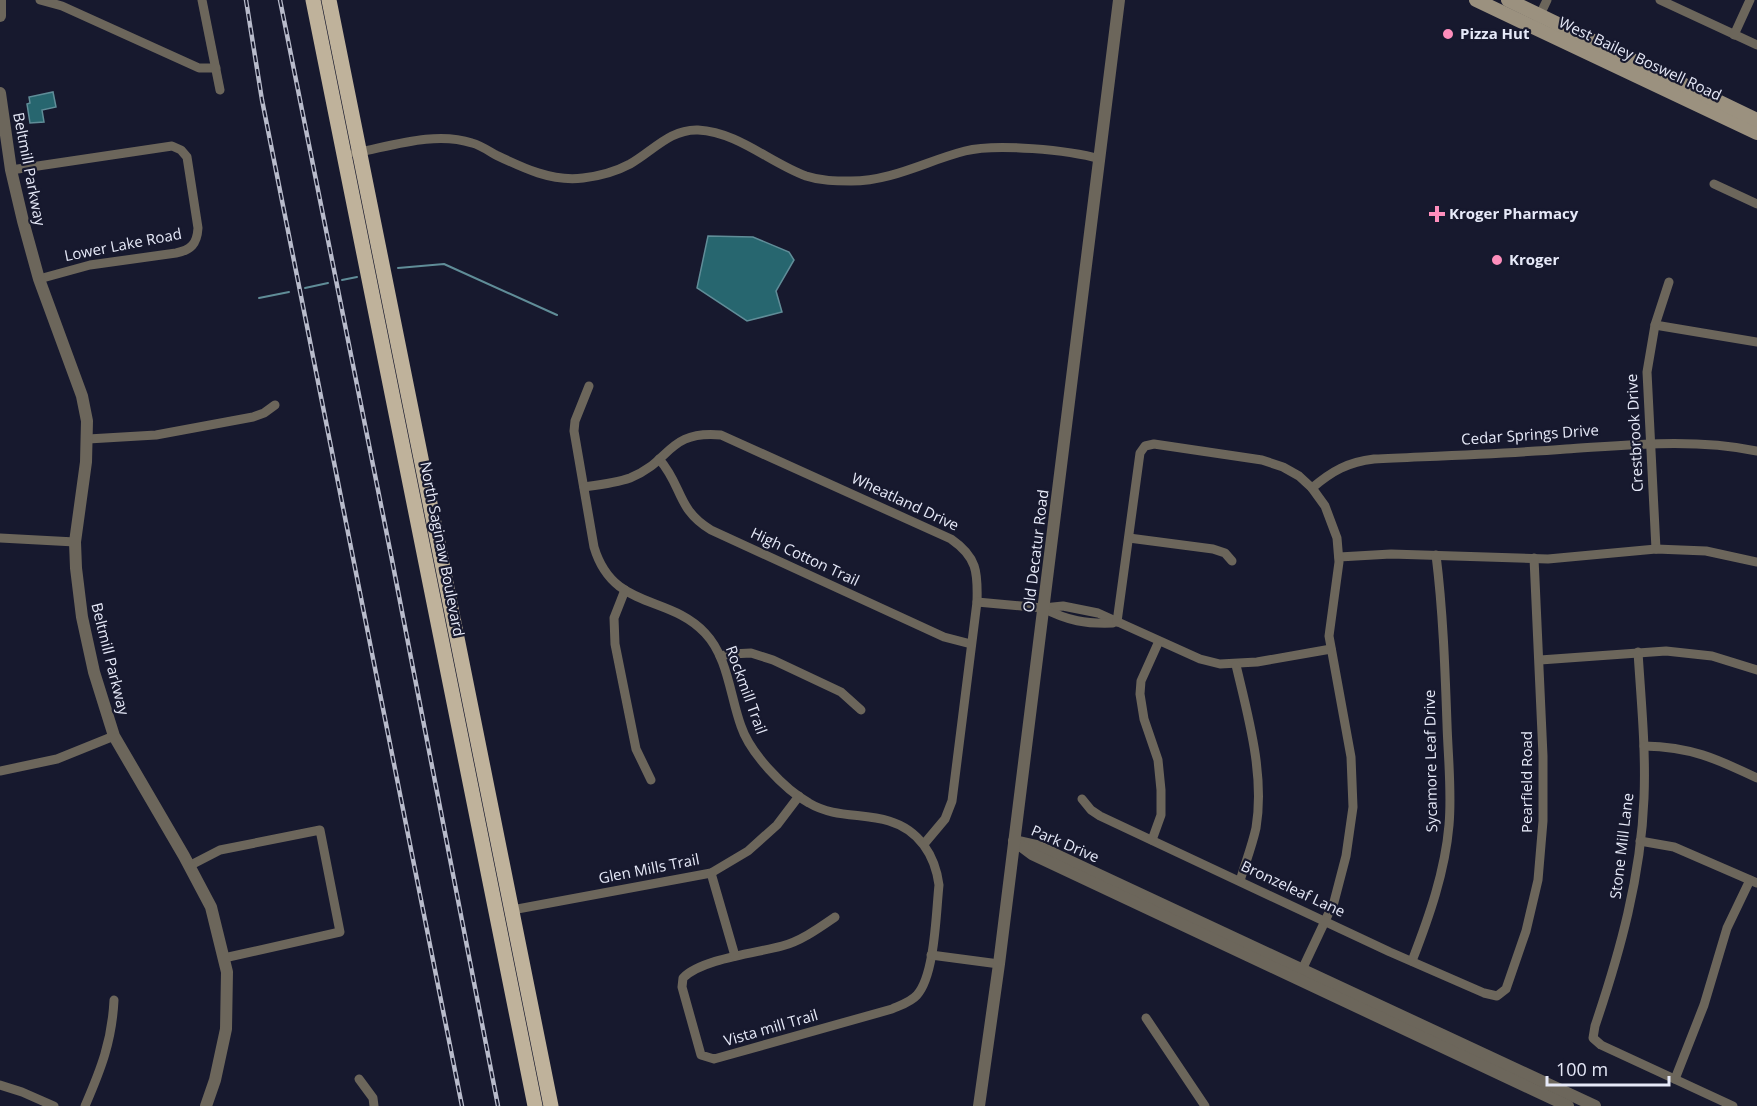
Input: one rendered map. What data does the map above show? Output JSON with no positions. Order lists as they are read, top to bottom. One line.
{"streets":{"main road":["West Bailey Boswell Road","North Saginaw Boulevard"],"street":["Beltmill Parkway","Lower Lake Road","Crestbrook Drive","Cedar Springs Drive","Wheatland Drive","Old Decatur Road","High Cotton Trail","Rockmill Trail","Sycamore Leaf Drive","Pearfield Road","Park Drive","Stone Mill Lane","Glen Mills Trail","Bronzeleaf Lane","Vista mill Trail"]},"crossings":[["Beltmill Parkway","Lower Lake Road"],["Crestbrook Drive","Cedar Springs Drive"],["Wheatland Drive","High Cotton Trail"],["Wheatland Drive","Rockmill Trail"],["North Saginaw Boulevard","Glen Mills Trail"],["Old Decatur Road","Park Drive"],["Rockmill Trail","Glen Mills Trail"],["Rockmill Trail","Vista mill Trail"],["Sycamore Leaf Drive","Bronzeleaf Lane"],["Pearfield Road","Bronzeleaf Lane"]],"places":{"other":["Pizza Hut","Kroger"],"health":["Kroger Pharmacy"]},"scale_bar":"100 m"}
